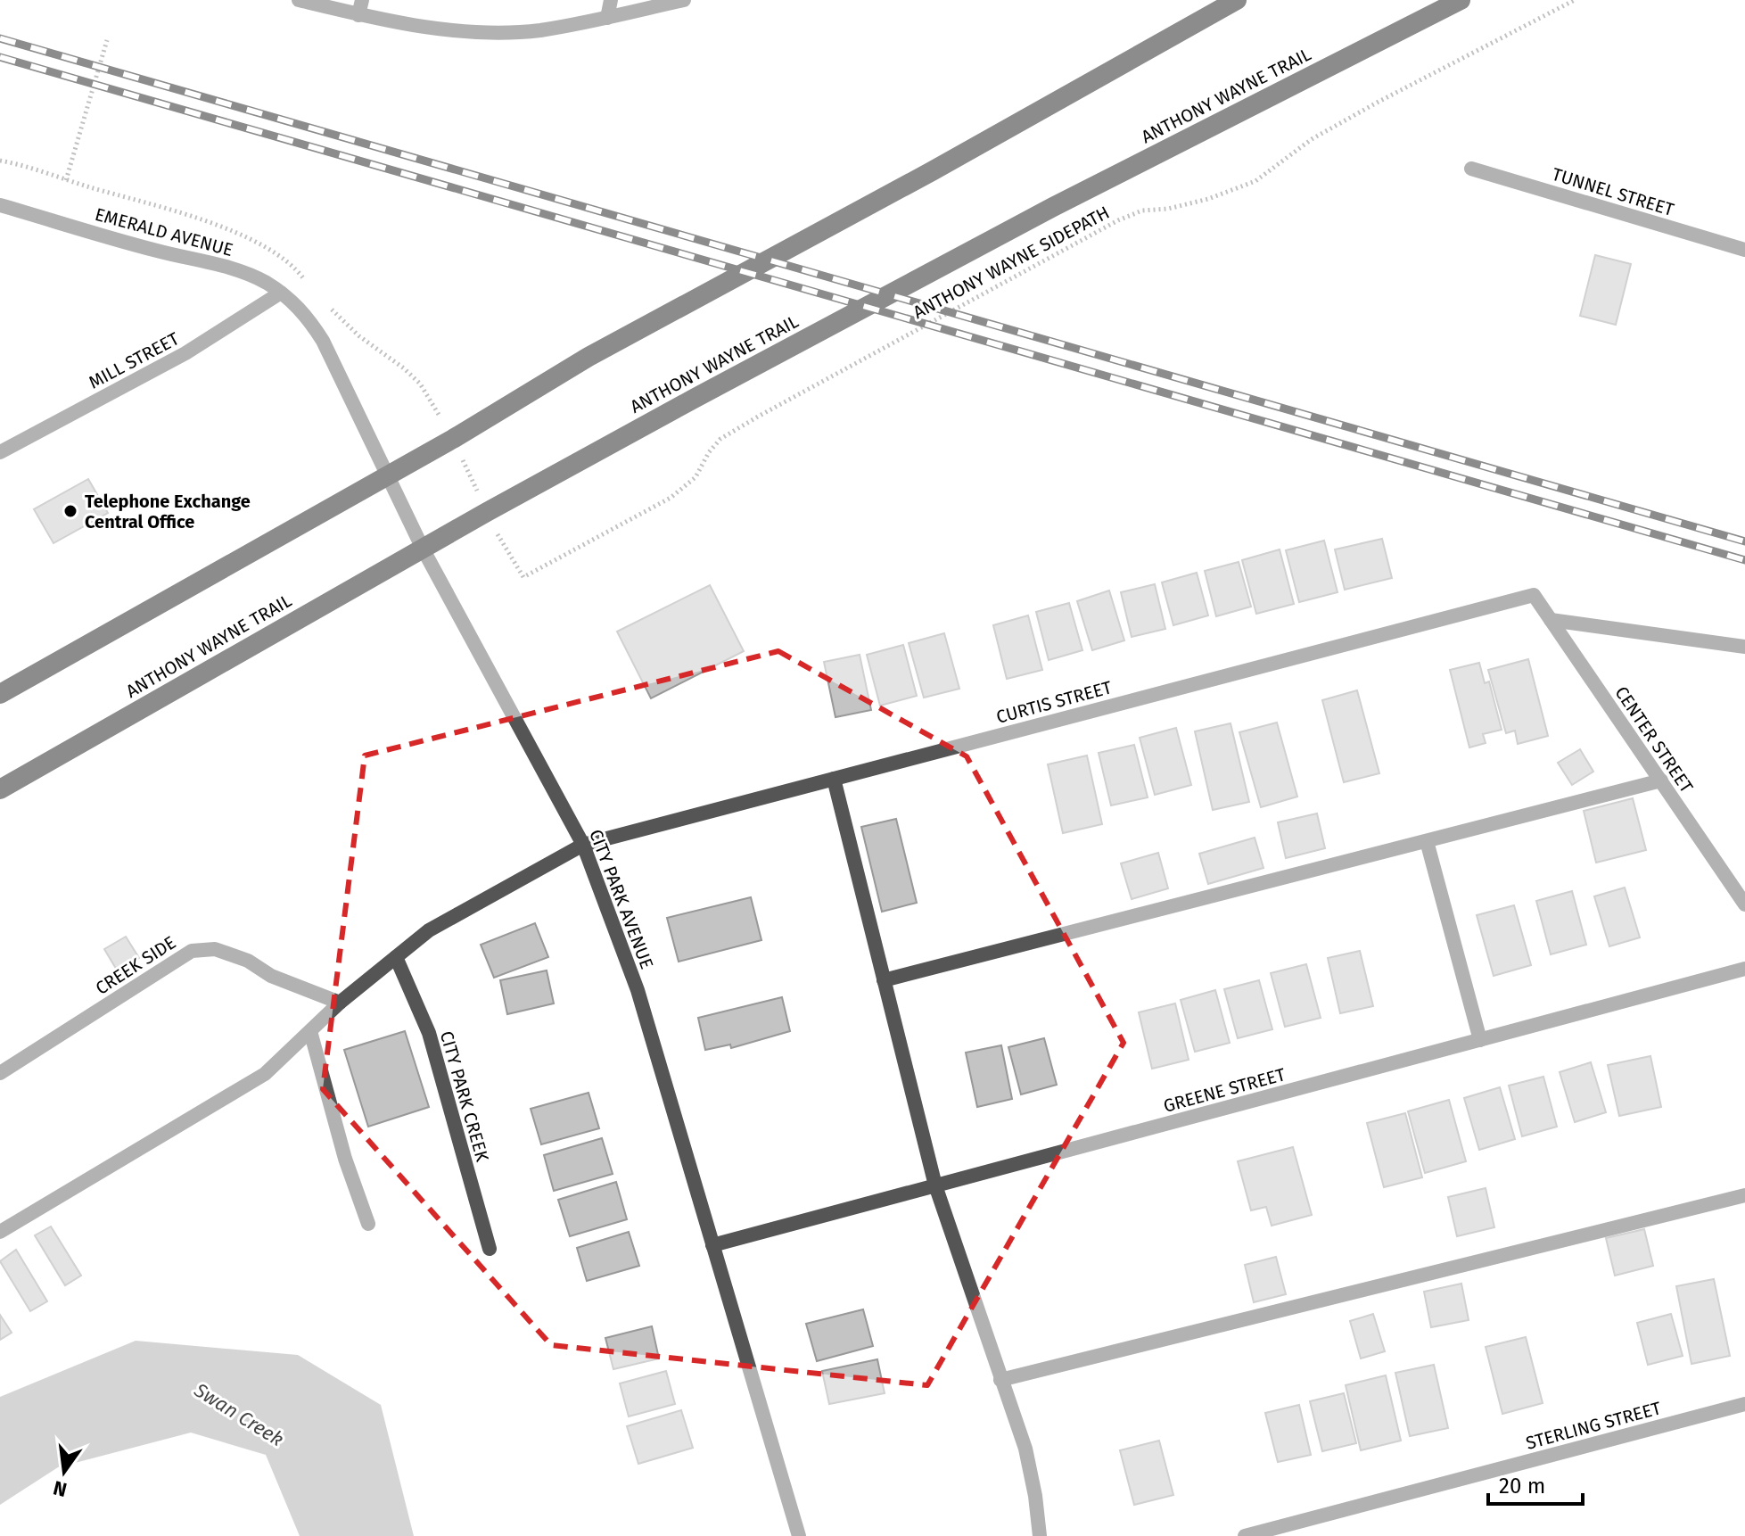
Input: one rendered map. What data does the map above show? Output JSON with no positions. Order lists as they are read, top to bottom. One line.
{"streets":{"highway":["ANTHONY WAYNE TRAIL"],"street":["TUNNEL STREET","EMERALD AVENUE","MILL STREET","CURTIS STREET","CENTER STREET","CITY PARK AVENUE","CREEK SIDE","GREENE STREET","CITY PARK CREEK","STERLING STREET"],"path":["ANTHONY WAYNE SIDEPATH"]},"crossings":[["ANTHONY WAYNE TRAIL","ANTHONY WAYNE SIDEPATH"],["ANTHONY WAYNE TRAIL","CITY PARK AVENUE"],["EMERALD AVENUE","MILL STREET"],["EMERALD AVENUE","CITY PARK AVENUE"],["CURTIS STREET","CENTER STREET"],["CURTIS STREET","CITY PARK AVENUE"],["CITY PARK AVENUE","GREENE STREET"]],"water":["Swan Creek"],"places":["Telephone Exchange Central Office"],"scale_bar":"20 m","north":"bottom"}
